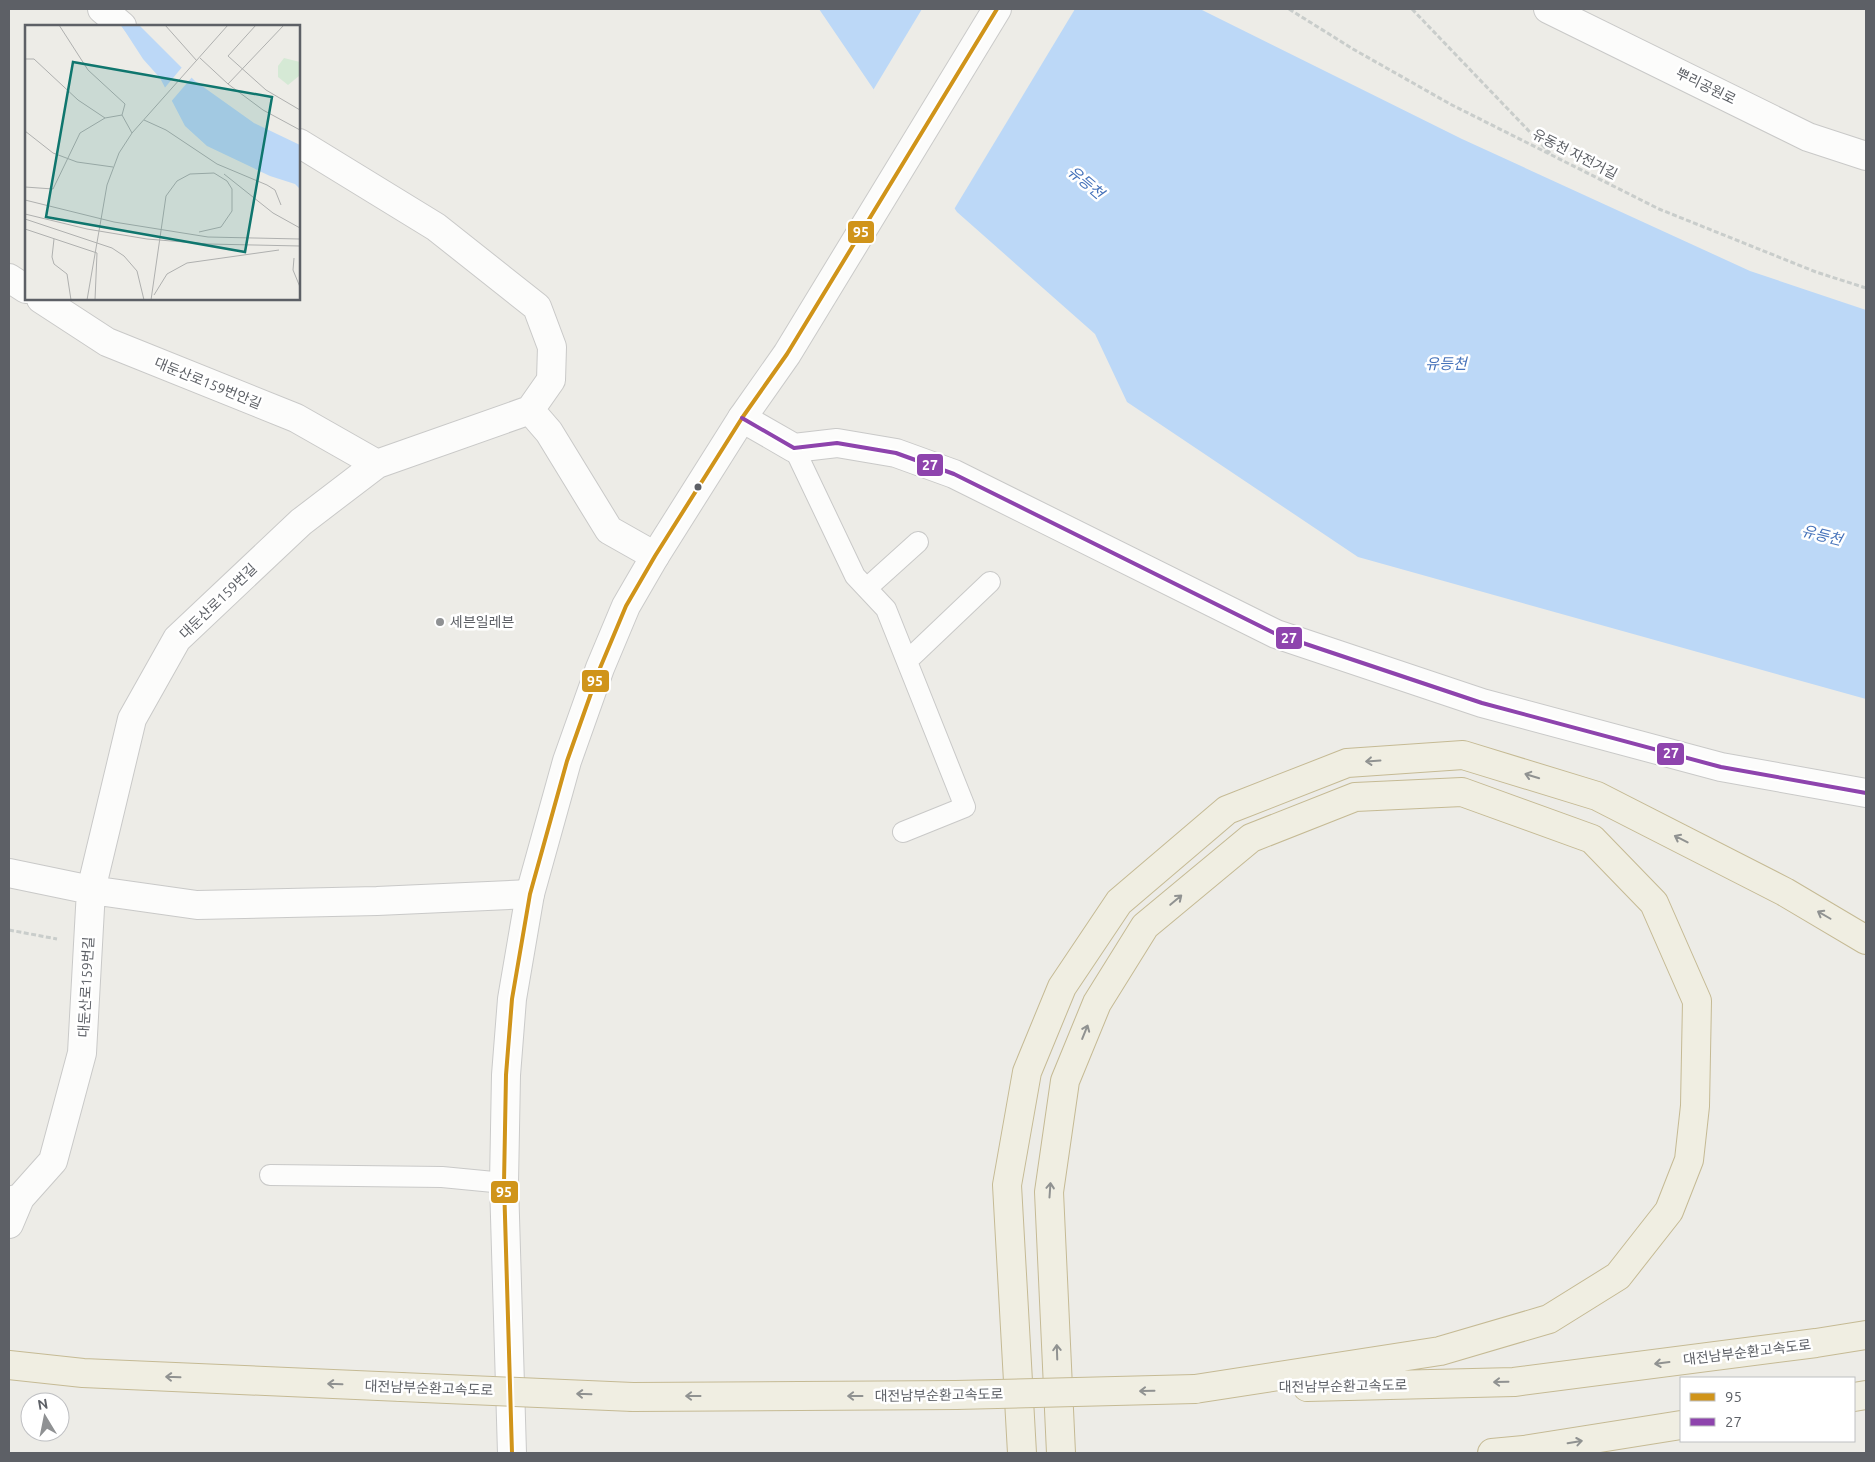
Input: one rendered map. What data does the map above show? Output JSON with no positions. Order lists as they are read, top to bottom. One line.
{"streets":{"highway":["대전남부순환고속도로"],"street":["뿌리공원로","대둔산로159번안길","대둔산로159번길"],"path":["유동천 자전거길"]},"crossings":[["대둔산로159번안길","대둔산로159번길"]],"one_way":["대전남부순환고속도로"],"water":["유등천"],"places":["세븐일레븐"],"lines":["transit line 95","transit line 27"],"legend":["95","27"],"north":"top"}
